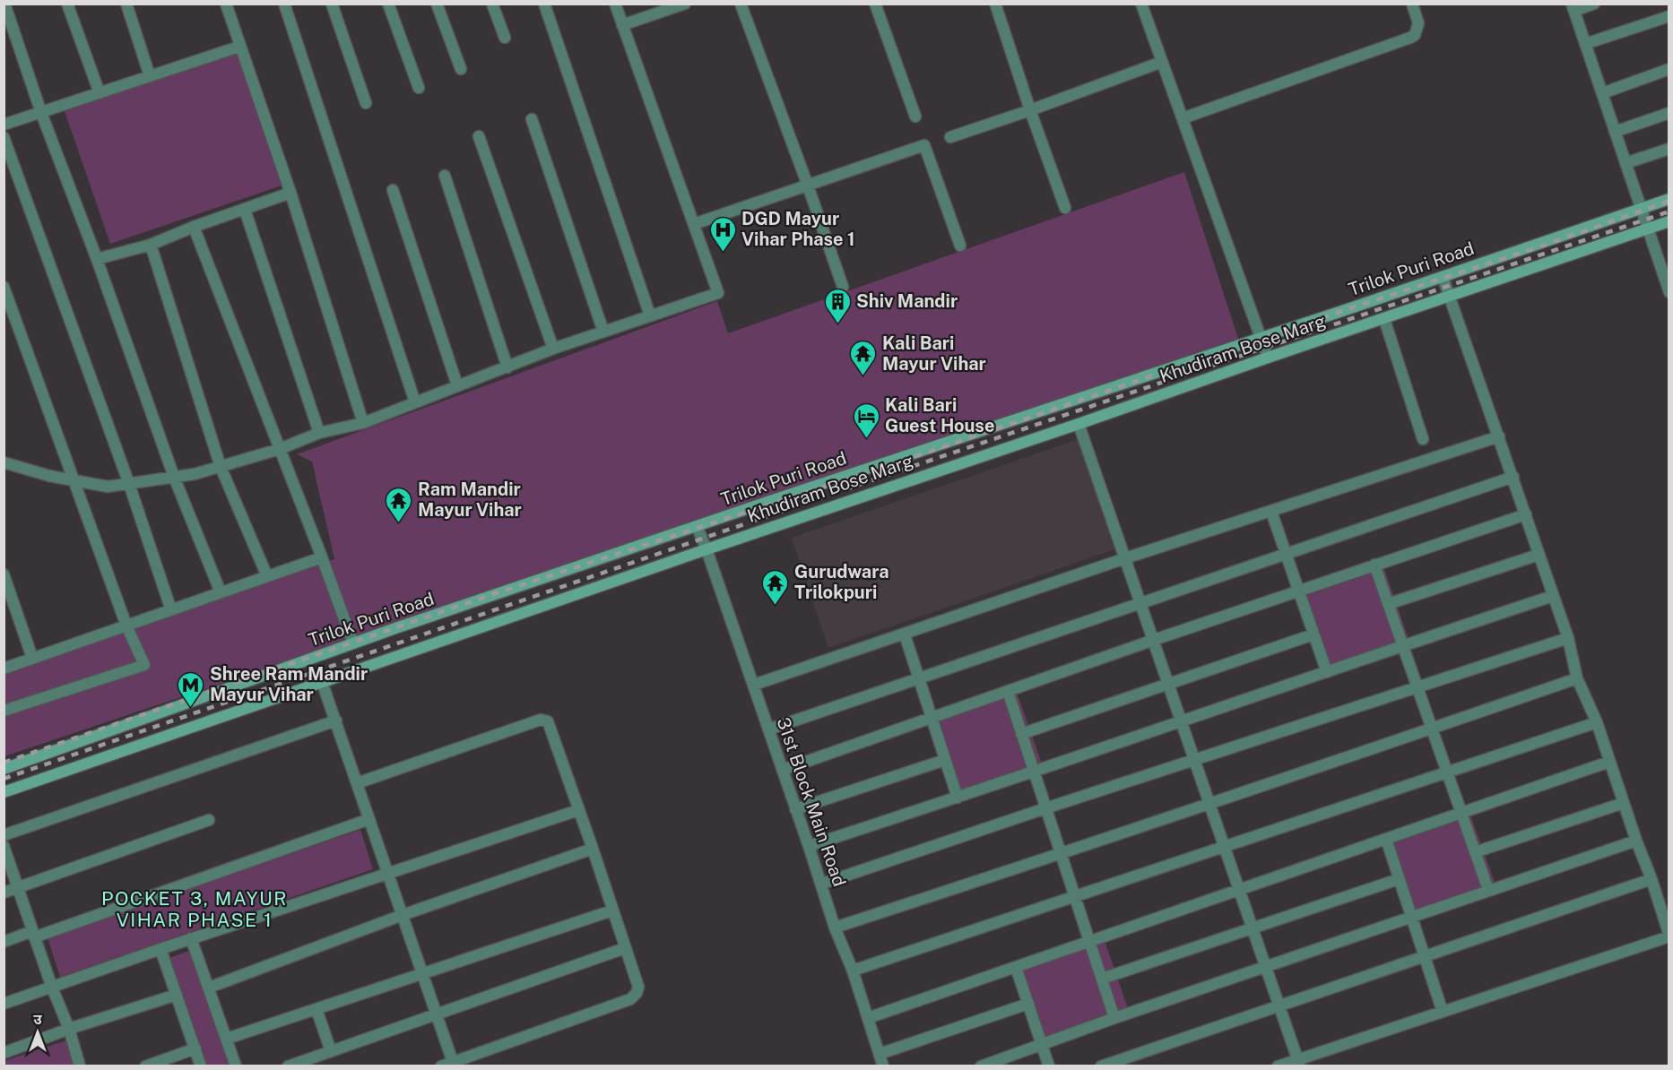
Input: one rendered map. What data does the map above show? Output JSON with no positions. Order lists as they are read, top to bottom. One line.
{"streets":{"street":["Trilok Puri Road","Khudiram Bose Marg","31st Block Main Road"]},"crossings":[["Trilok Puri Road","31st Block Main Road"],["Khudiram Bose Marg","31st Block Main Road"]],"districts":["POCKET 3, MAYUR VIHAR PHASE 1"],"places":{"hospital":["DGD Mayur Vihar Phase 1"],"building":["Shiv Mandir"],"temple":["Kali Bari Mayur Vihar","Ram Mandir Mayur Vihar","Gurudwara Trilokpuri"],"hotel":["Kali Bari Guest House"],"metro station":["Shree Ram Mandir Mayur Vihar"]},"north":"top"}
